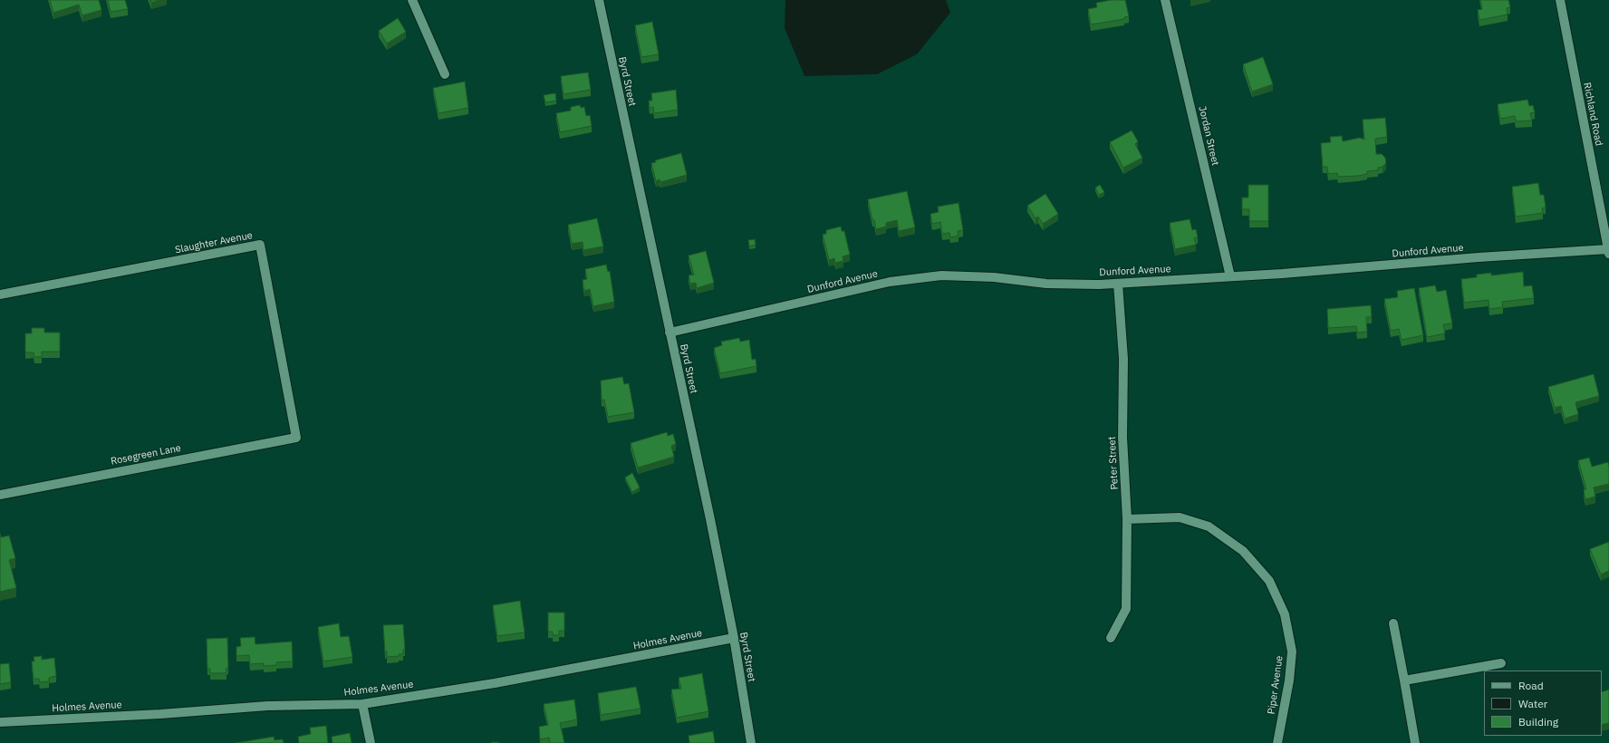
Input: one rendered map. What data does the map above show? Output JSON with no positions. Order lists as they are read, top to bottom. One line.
{"streets":{"street":["Byrd Street","Richland Road","Jordan Street","Slaughter Avenue","Dunford Avenue","Rosegreen Lane","Peter Street","Holmes Avenue","Piper Avenue"]},"crossings":[["Byrd Street","Dunford Avenue"],["Byrd Street","Holmes Avenue"],["Richland Road","Dunford Avenue"],["Jordan Street","Dunford Avenue"],["Slaughter Avenue","Rosegreen Lane"],["Dunford Avenue","Peter Street"],["Peter Street","Piper Avenue"]],"legend":["Road","Water","Building"]}
